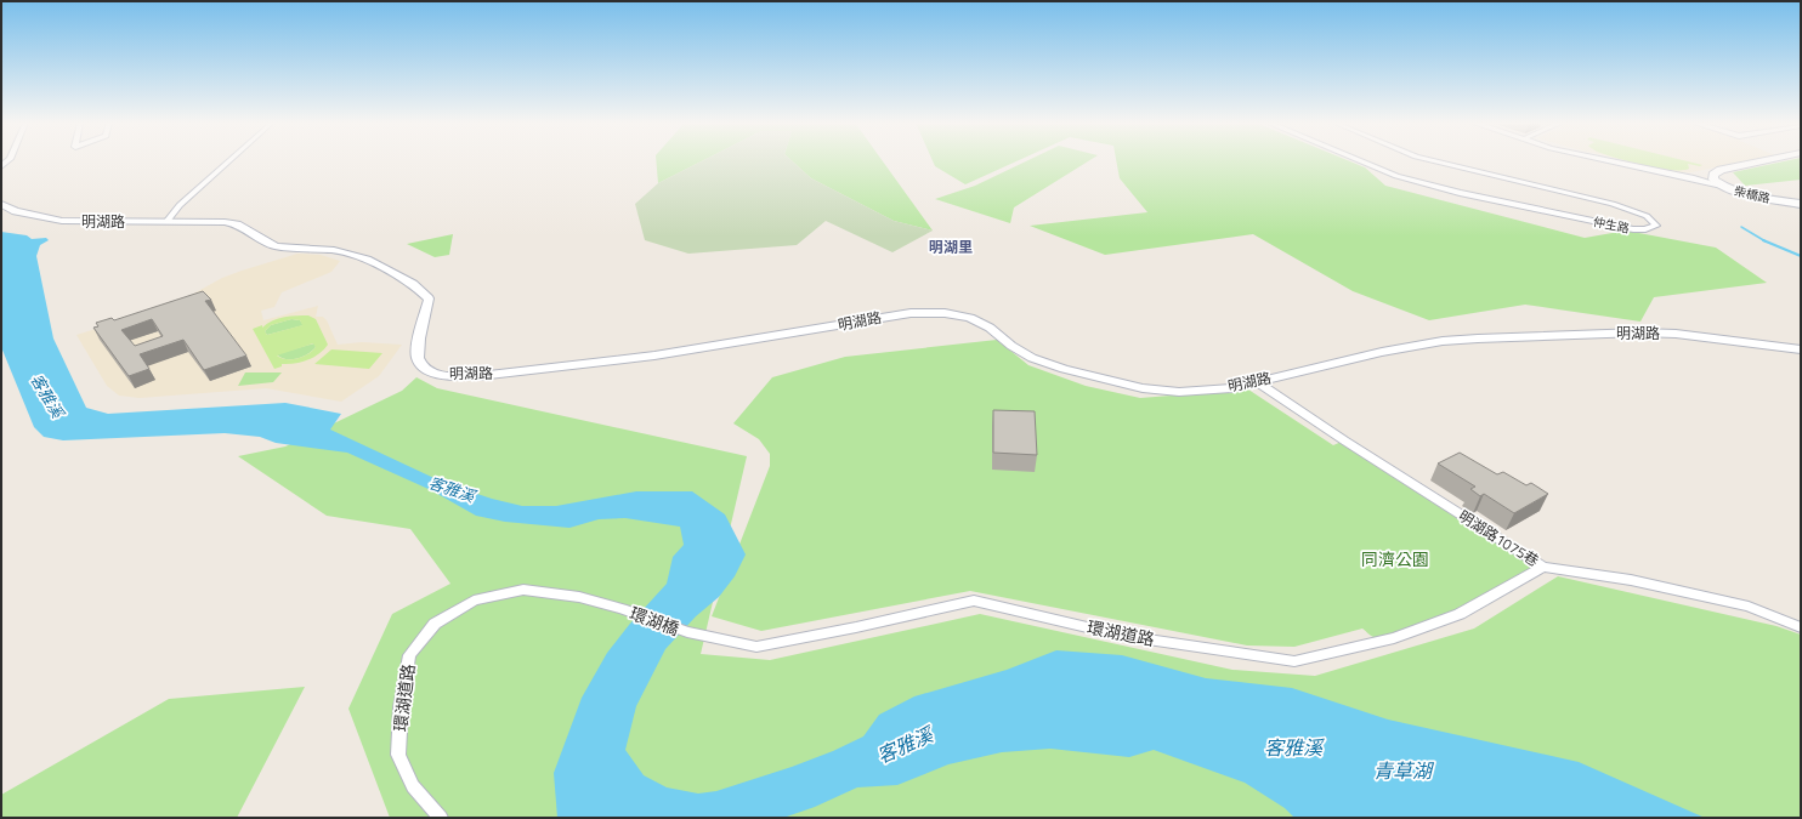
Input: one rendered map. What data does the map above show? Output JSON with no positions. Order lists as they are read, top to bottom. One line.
{"streets":{"main road":["柴橋路"],"street":["明湖路","仲生路","明湖路1075巷","環湖橋","環湖道路"]},"crossings":[["明湖路","明湖路1075巷"],["明湖路1075巷","環湖道路"],["環湖橋","環湖道路"]],"districts":["明湖里"],"water":["客雅溪","青草湖"],"parks":["同濟公園"]}
